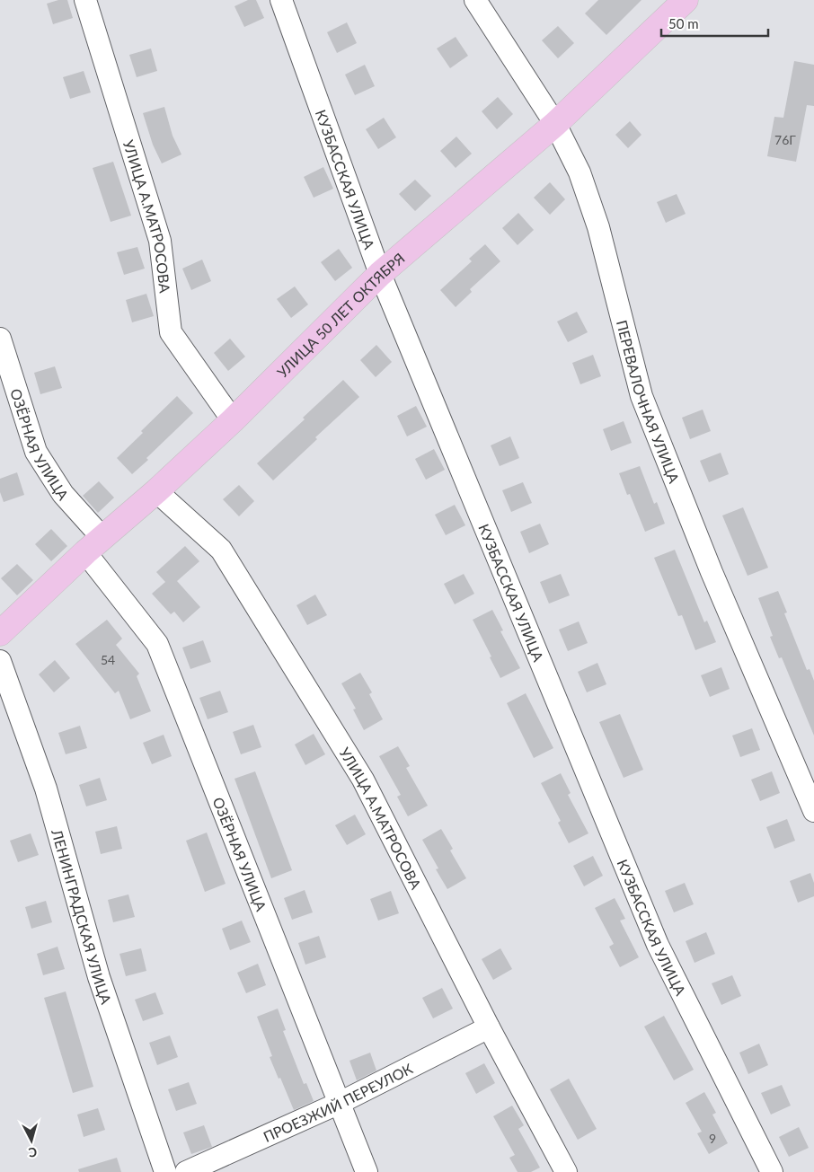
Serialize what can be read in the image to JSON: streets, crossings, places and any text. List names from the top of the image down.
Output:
{
  "streets": {
    "main road": ["УЛИЦА 50 ЛЕТ ОКТЯБРЯ"],
    "street": [
      "КУЗБАССКАЯ УЛИЦА",
      "УЛИЦА А.МАТРОСОВА",
      "ПЕРЕВАЛОЧНАЯ УЛИЦА",
      "ОЗЁРНАЯ УЛИЦА",
      "ЛЕНИНГРАДСКАЯ УЛИЦА",
      "ПРОЕЗЖИЙ ПЕРЕУЛОК"
    ]
  },
  "crossings": [
    ["КУЗБАССКАЯ УЛИЦА", "УЛИЦА 50 ЛЕТ ОКТЯБРЯ"],
    ["УЛИЦА А.МАТРОСОВА", "УЛИЦА 50 ЛЕТ ОКТЯБРЯ"],
    ["УЛИЦА А.МАТРОСОВА", "ПРОЕЗЖИЙ ПЕРЕУЛОК"],
    ["УЛИЦА 50 ЛЕТ ОКТЯБРЯ", "ПЕРЕВАЛОЧНАЯ УЛИЦА"],
    ["УЛИЦА 50 ЛЕТ ОКТЯБРЯ", "ОЗЁРНАЯ УЛИЦА"],
    ["ОЗЁРНАЯ УЛИЦА", "ПРОЕЗЖИЙ ПЕРЕУЛОК"]
  ],
  "house_numbers": ["76Г", "54", "9"],
  "scale_bar": "50 m",
  "north": "bottom"
}
